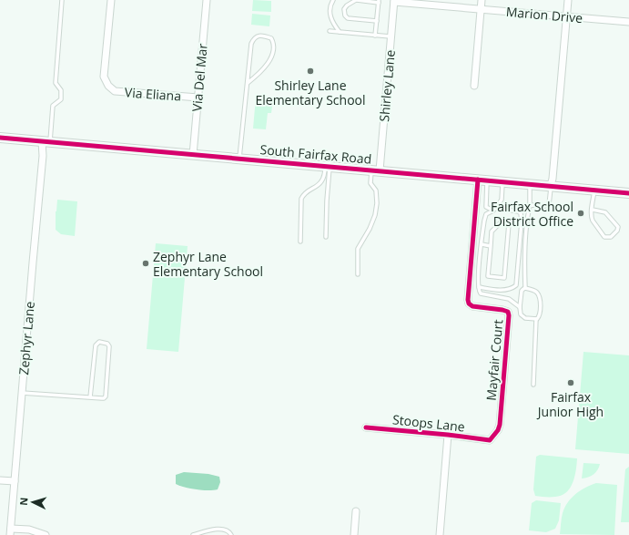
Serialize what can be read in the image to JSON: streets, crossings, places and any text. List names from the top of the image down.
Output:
{
  "streets": {
    "street": [
      "Marion Drive",
      "Via Del Mar",
      "Shirley Lane",
      "Via Eliana",
      "South Fairfax Road",
      "Zephyr Lane",
      "Mayfair Court",
      "Stoops Lane"
    ]
  },
  "crossings": [
    ["Marion Drive", "Shirley Lane"],
    ["Via Del Mar", "Via Eliana"],
    ["Via Del Mar", "South Fairfax Road"],
    ["Shirley Lane", "South Fairfax Road"],
    ["South Fairfax Road", "Zephyr Lane"],
    ["South Fairfax Road", "Mayfair Court"],
    ["Mayfair Court", "Stoops Lane"]
  ],
  "places": [
    "Shirley Lane Elementary School",
    "Fairfax School District Office",
    "Zephyr Lane Elementary School",
    "Fairfax Junior High"
  ],
  "north": "left"
}
